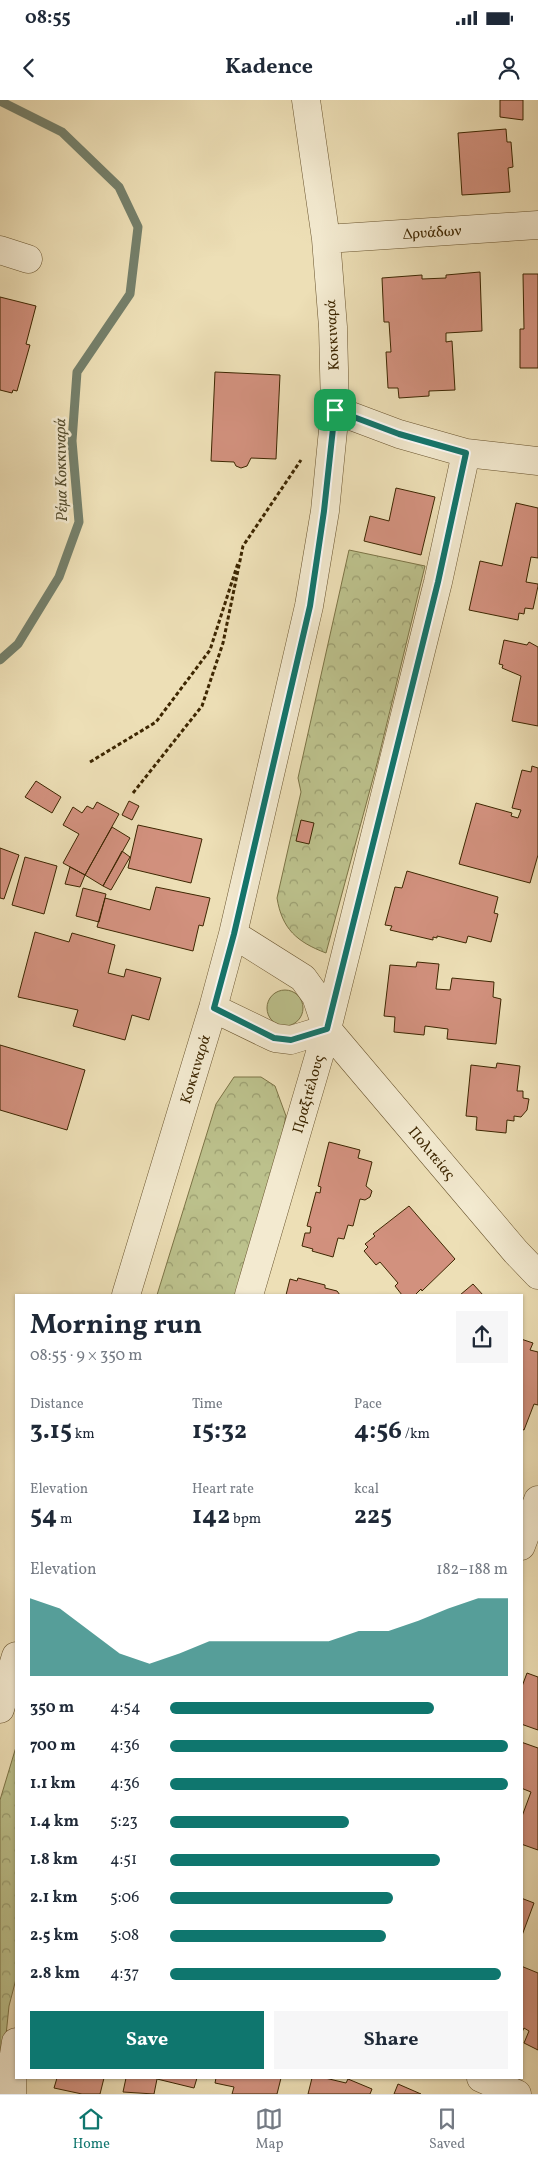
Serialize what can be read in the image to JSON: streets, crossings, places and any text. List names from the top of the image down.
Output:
{
  "streets": {
    "street": [
      "Δρυάδων",
      "Κοκκιναρά",
      "Πραξιτέλους",
      "Πολιτείας"
    ]
  },
  "crossings": [
    ["Δρυάδων", "Κοκκιναρά"],
    ["Κοκκιναρά", "Πολιτείας"],
    ["Πραξιτέλους", "Πολιτείας"]
  ],
  "water": ["Ρέμα Κοκκιναρά"],
  "page": {
    "status": "08:55",
    "header": "Kadence",
    "heading": ["Morning run", "08:55 · 9 × 350 m"],
    "stats": [
      ["Distance", "3.15 km"],
      ["Time", "15:32"],
      ["Pace", "4:56 /km"],
      ["Elevation", "54 m"],
      ["Heart rate", "142 bpm"],
      ["kcal", "225"]
    ],
    "chart": ["Elevation", "182–188 m"],
    "list": [
      {
        "name": "350 m",
        "note": "4:54"
      },
      {
        "name": "700 m",
        "note": "4:36"
      },
      {
        "name": "1.1 km",
        "note": "4:36"
      },
      {
        "name": "1.4 km",
        "note": "5:23"
      },
      {
        "name": "1.8 km",
        "note": "4:51"
      },
      {
        "name": "2.1 km",
        "note": "5:06"
      },
      {
        "name": "2.5 km",
        "note": "5:08"
      },
      {
        "name": "2.8 km",
        "note": "4:37"
      }
    ],
    "buttons": ["Save", "Share"],
    "tabs": ["Home", "Map", "Saved"]
  }
}
